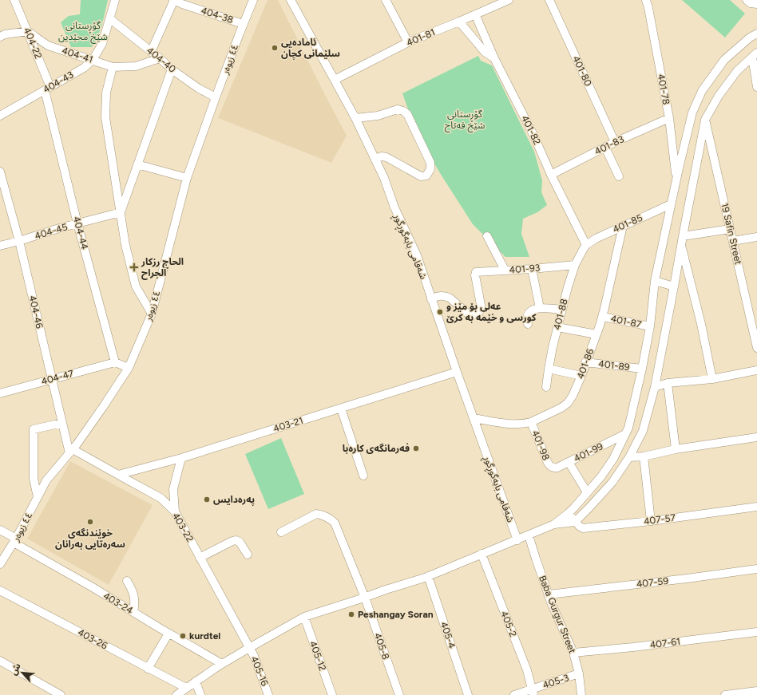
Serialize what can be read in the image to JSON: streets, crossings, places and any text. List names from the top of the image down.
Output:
{
  "streets": {
    "street": [
      "404-38",
      "401-81",
      "404-22",
      "404-41",
      "٤٤ زیوەر",
      "404-40",
      "401-80",
      "404-43",
      "401-78",
      "401-82",
      "401-83",
      "401-85",
      "404-45",
      "404-44",
      "19 Safin Street",
      "شەقامی بابەگوڕگوڕ",
      "401-93",
      "404-46",
      "401-88",
      "401-87",
      "401-86",
      "401-89",
      "404-47",
      "403-21",
      "401-98",
      "401-99",
      "407-57",
      "403-22",
      "407-59",
      "403-24",
      "Baba Gurgur Street",
      "405-2",
      "405-4",
      "403-26",
      "407-61",
      "405-8",
      "405-12",
      "405-16",
      "405-3"
    ]
  },
  "crossings": [
    ["404-38", "٤٤ زیوەر"],
    ["401-81", "401-82"],
    ["401-81", "شەقامی بابەگوڕگوڕ"],
    ["404-22", "404-41"],
    ["404-22", "404-43"],
    ["404-22", "404-44"],
    ["404-41", "404-40"],
    ["404-41", "404-43"],
    ["٤٤ زیوەر", "404-40"],
    ["٤٤ زیوەر", "404-46"],
    ["٤٤ زیوەر", "403-22"],
    ["٤٤ زیوەر", "403-24"],
    ["404-40", "404-43"],
    ["401-80", "401-83"],
    ["404-43", "404-44"],
    ["401-78", "401-83"],
    ["401-82", "401-83"],
    ["401-82", "401-85"],
    ["401-82", "401-88"],
    ["401-85", "401-88"],
    ["401-85", "401-86"],
    ["404-45", "404-44"],
    ["404-45", "404-46"],
    ["404-44", "404-47"],
    ["شەقامی بابەگوڕگوڕ", "401-93"],
    ["شەقامی بابەگوڕگوڕ", "401-86"],
    ["شەقامی بابەگوڕگوڕ", "403-21"],
    ["401-93", "401-88"],
    ["404-46", "404-47"],
    ["404-46", "403-22"],
    ["401-87", "401-86"],
    ["401-86", "401-89"],
    ["401-86", "401-98"],
    ["403-21", "403-22"],
    ["401-98", "401-99"],
    ["403-22", "405-16"],
    ["407-59", "Baba Gurgur Street"],
    ["Baba Gurgur Street", "407-61"],
    ["Baba Gurgur Street", "405-3"],
    ["405-2", "405-3"]
  ],
  "parks": ["گۆڕستانی شێخ محێدین", "گۆڕستانی شێخ فەتاح"],
  "places": {
    "other": [
      "ئامادەیی سلێمانی کچان",
      "عەلی بۆ مێز و کورسی و خێمە بە کرێ",
      "فەرمانگەی کارەبا",
      "پەرەدایس",
      "خوێندنگەی سەرەتایی بەرانان",
      "Peshangay Soran",
      "kurdtel"
    ],
    "health": ["الحاج رزكار الجراح"]
  },
  "north": "top left"
}
